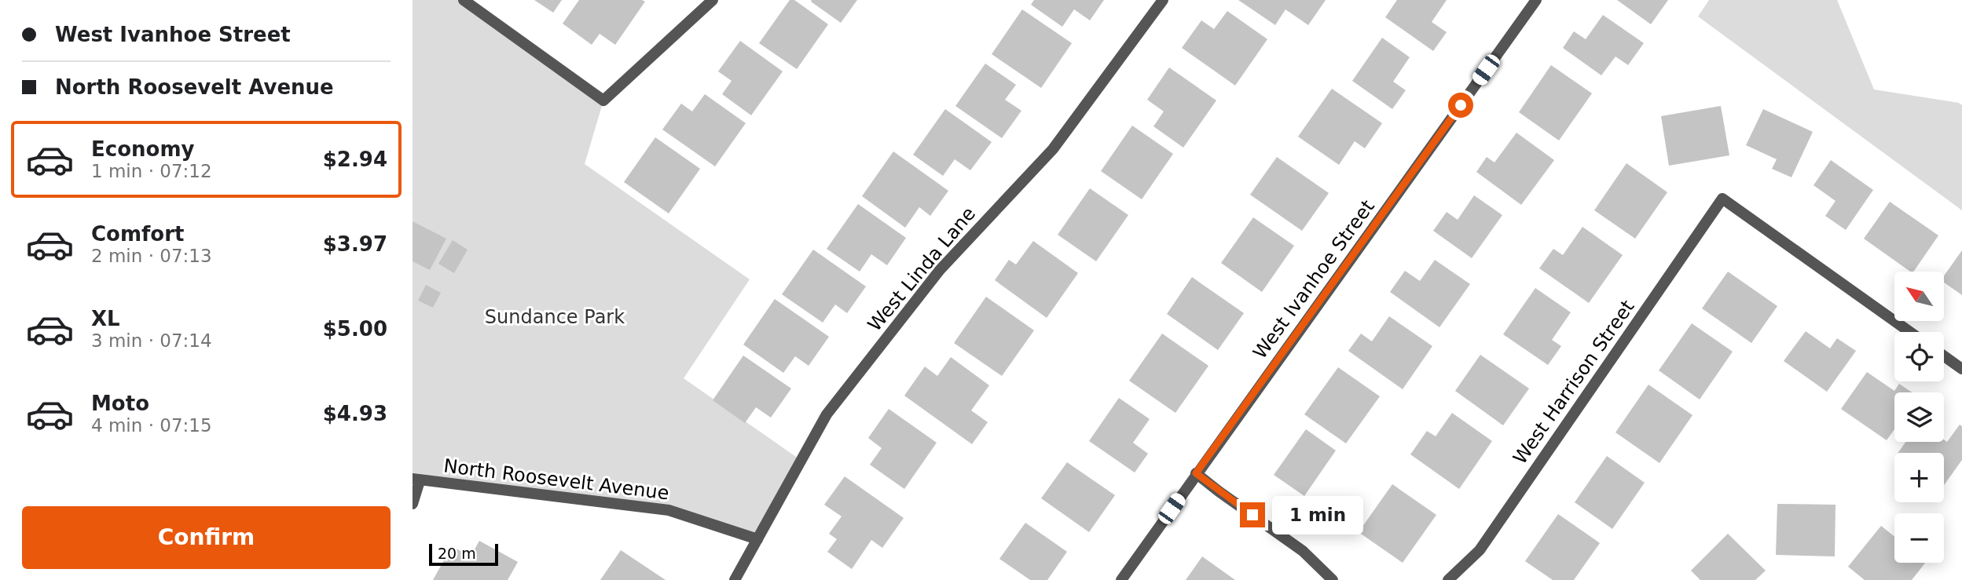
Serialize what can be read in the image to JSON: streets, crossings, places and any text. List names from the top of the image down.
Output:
{
  "streets": {
    "street": [
      "West Linda Lane",
      "West Ivanhoe Street",
      "West Harrison Street",
      "North Roosevelt Avenue"
    ]
  },
  "crossings": [
    ["West Linda Lane", "North Roosevelt Avenue"]
  ],
  "parks": ["Sundance Park"],
  "scale_bar": "20 m",
  "north": "top left",
  "page": {
    "banner": ["West Ivanhoe Street", "North Roosevelt Avenue"],
    "list": [
      {
        "name": "Economy",
        "note": "1 min · 07:12",
        "value": "$2.94"
      },
      {
        "name": "Comfort",
        "note": "2 min · 07:13",
        "value": "$3.97"
      },
      {
        "name": "XL",
        "note": "3 min · 07:14",
        "value": "$5.00"
      },
      {
        "name": "Moto",
        "note": "4 min · 07:15",
        "value": "$4.93"
      }
    ],
    "map_buttons": ["+", "−"],
    "buttons": "Confirm",
    "bubble": "1 min",
    "scale": "20 m"
  }
}
